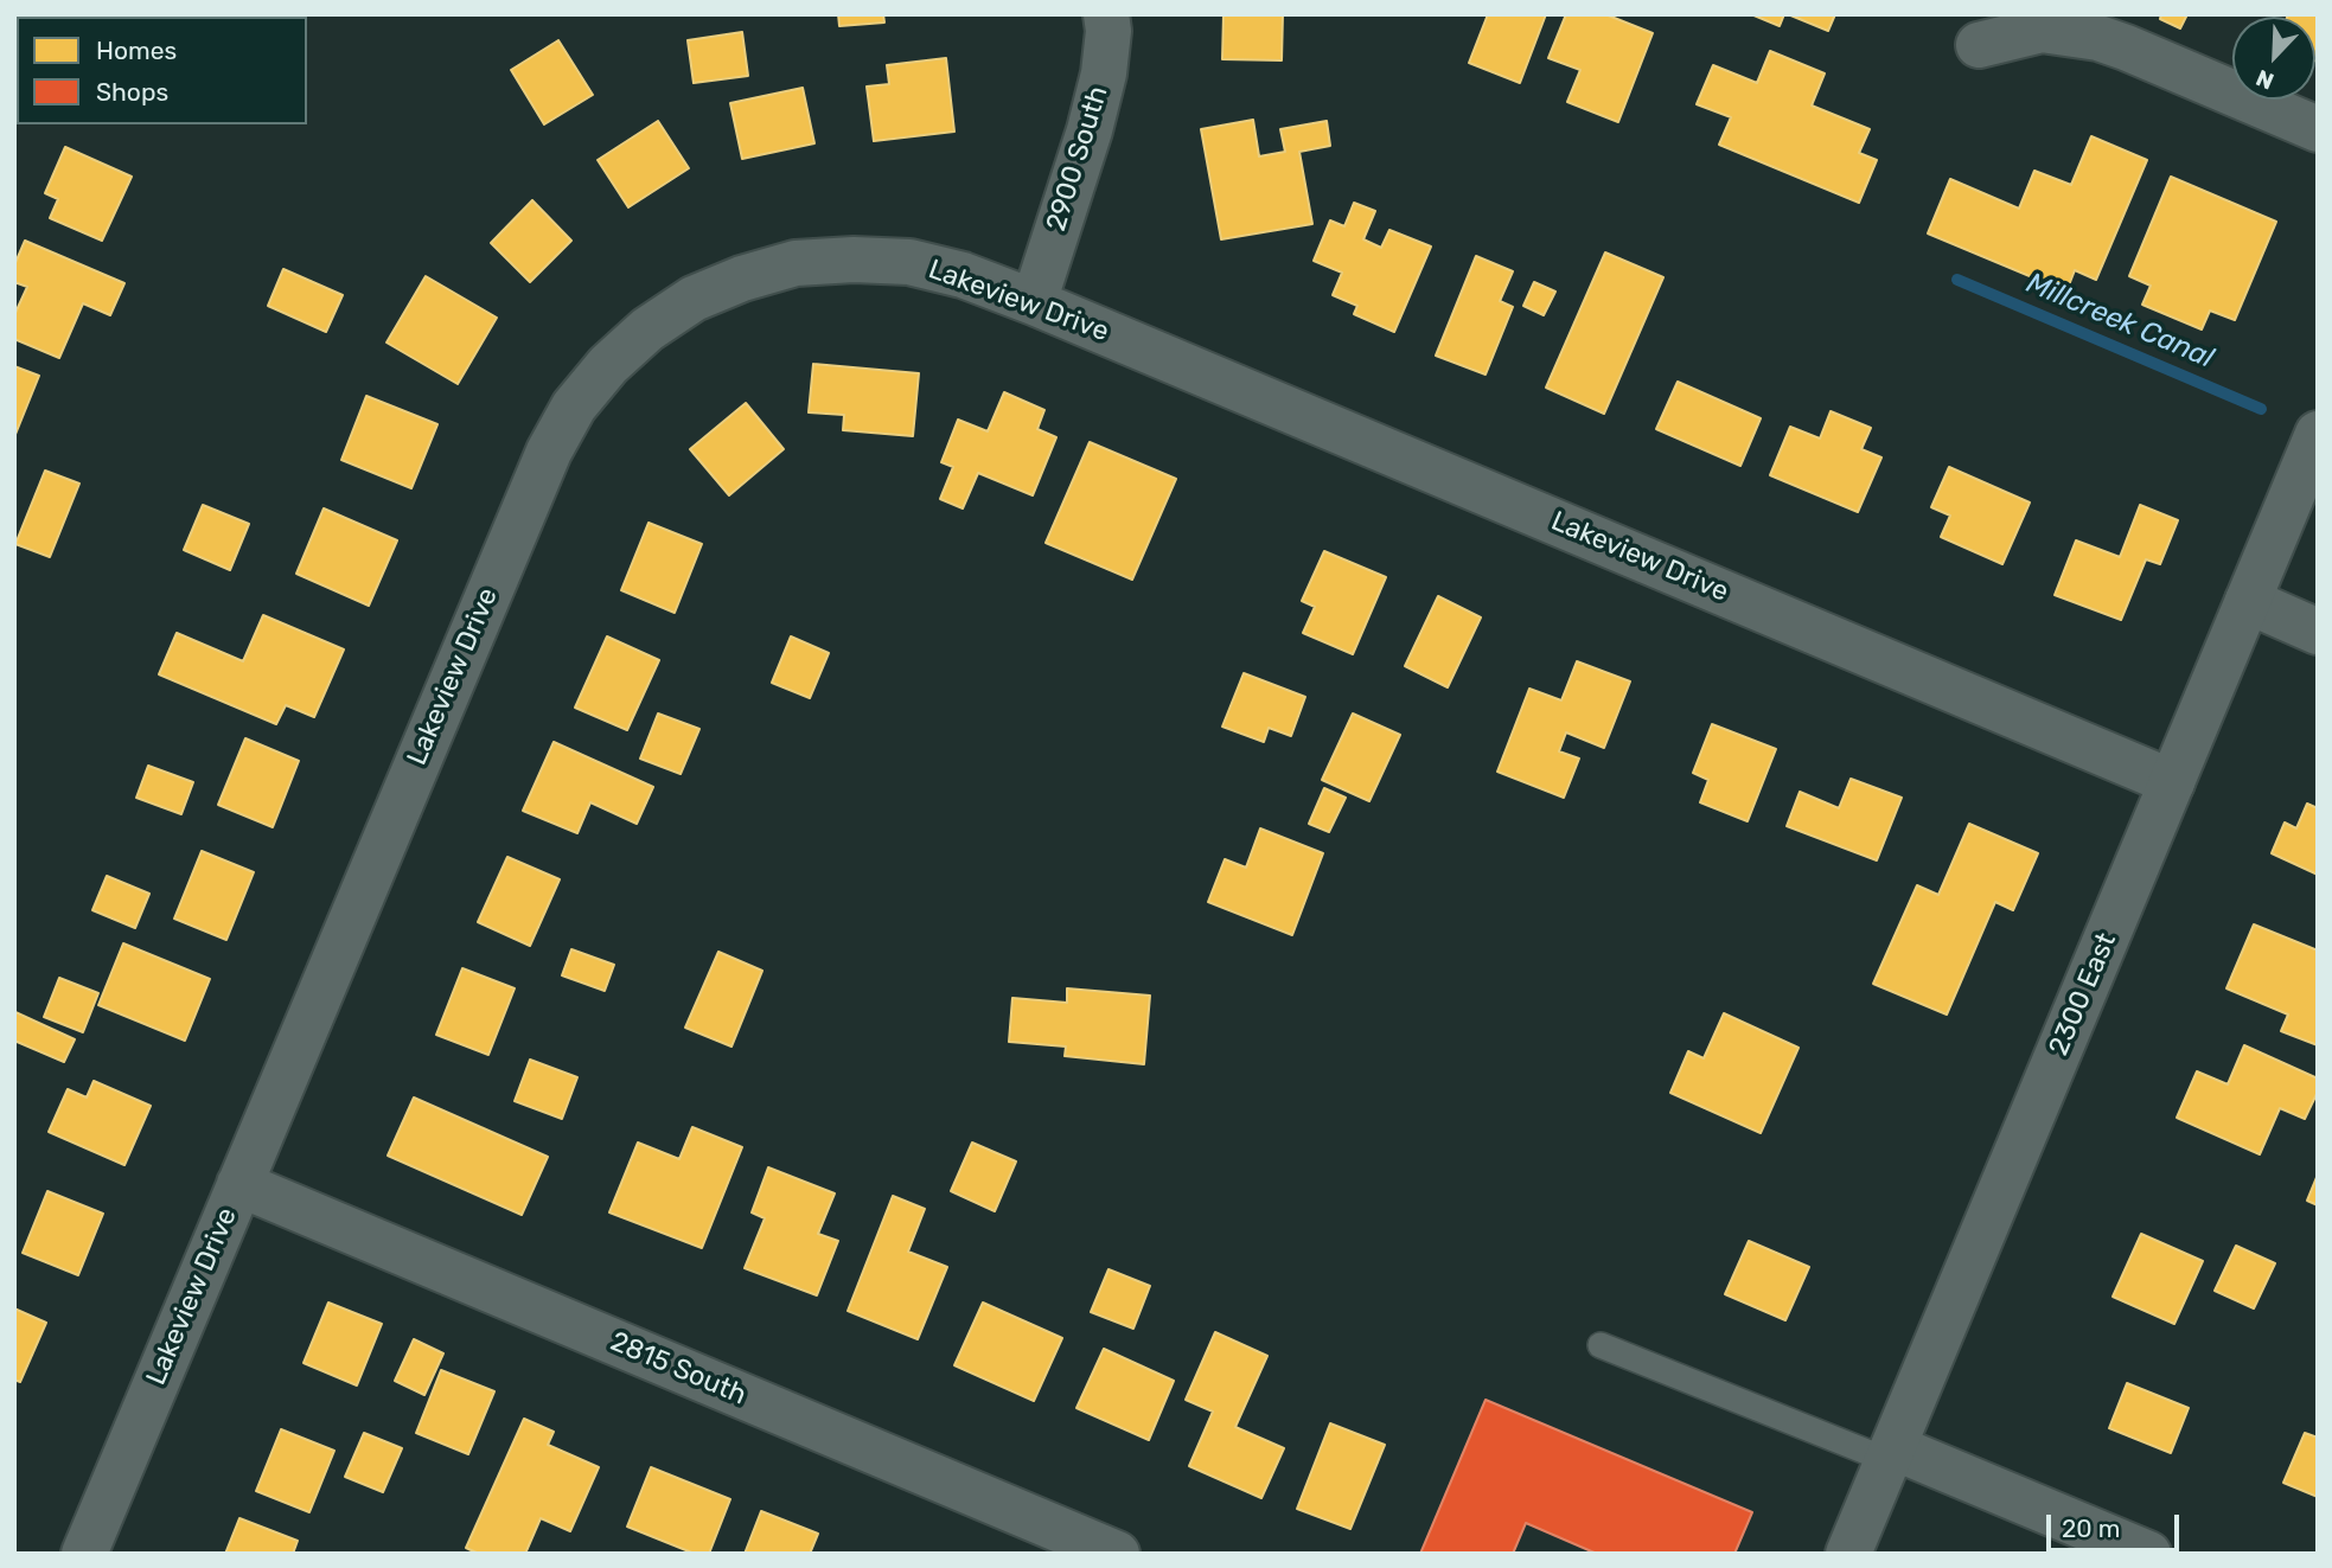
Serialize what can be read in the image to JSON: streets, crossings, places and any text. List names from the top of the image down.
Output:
{
  "streets": {
    "street": [
      "2900 South",
      "Lakeview Drive",
      "2300 East",
      "2815 South"
    ]
  },
  "crossings": [
    ["2900 South", "Lakeview Drive"],
    ["Lakeview Drive", "2300 East"],
    ["Lakeview Drive", "2815 South"]
  ],
  "water": ["Millcreek Canal"],
  "legend": ["Homes", "Shops"],
  "scale_bar": "20 m",
  "north": "bottom left"
}
